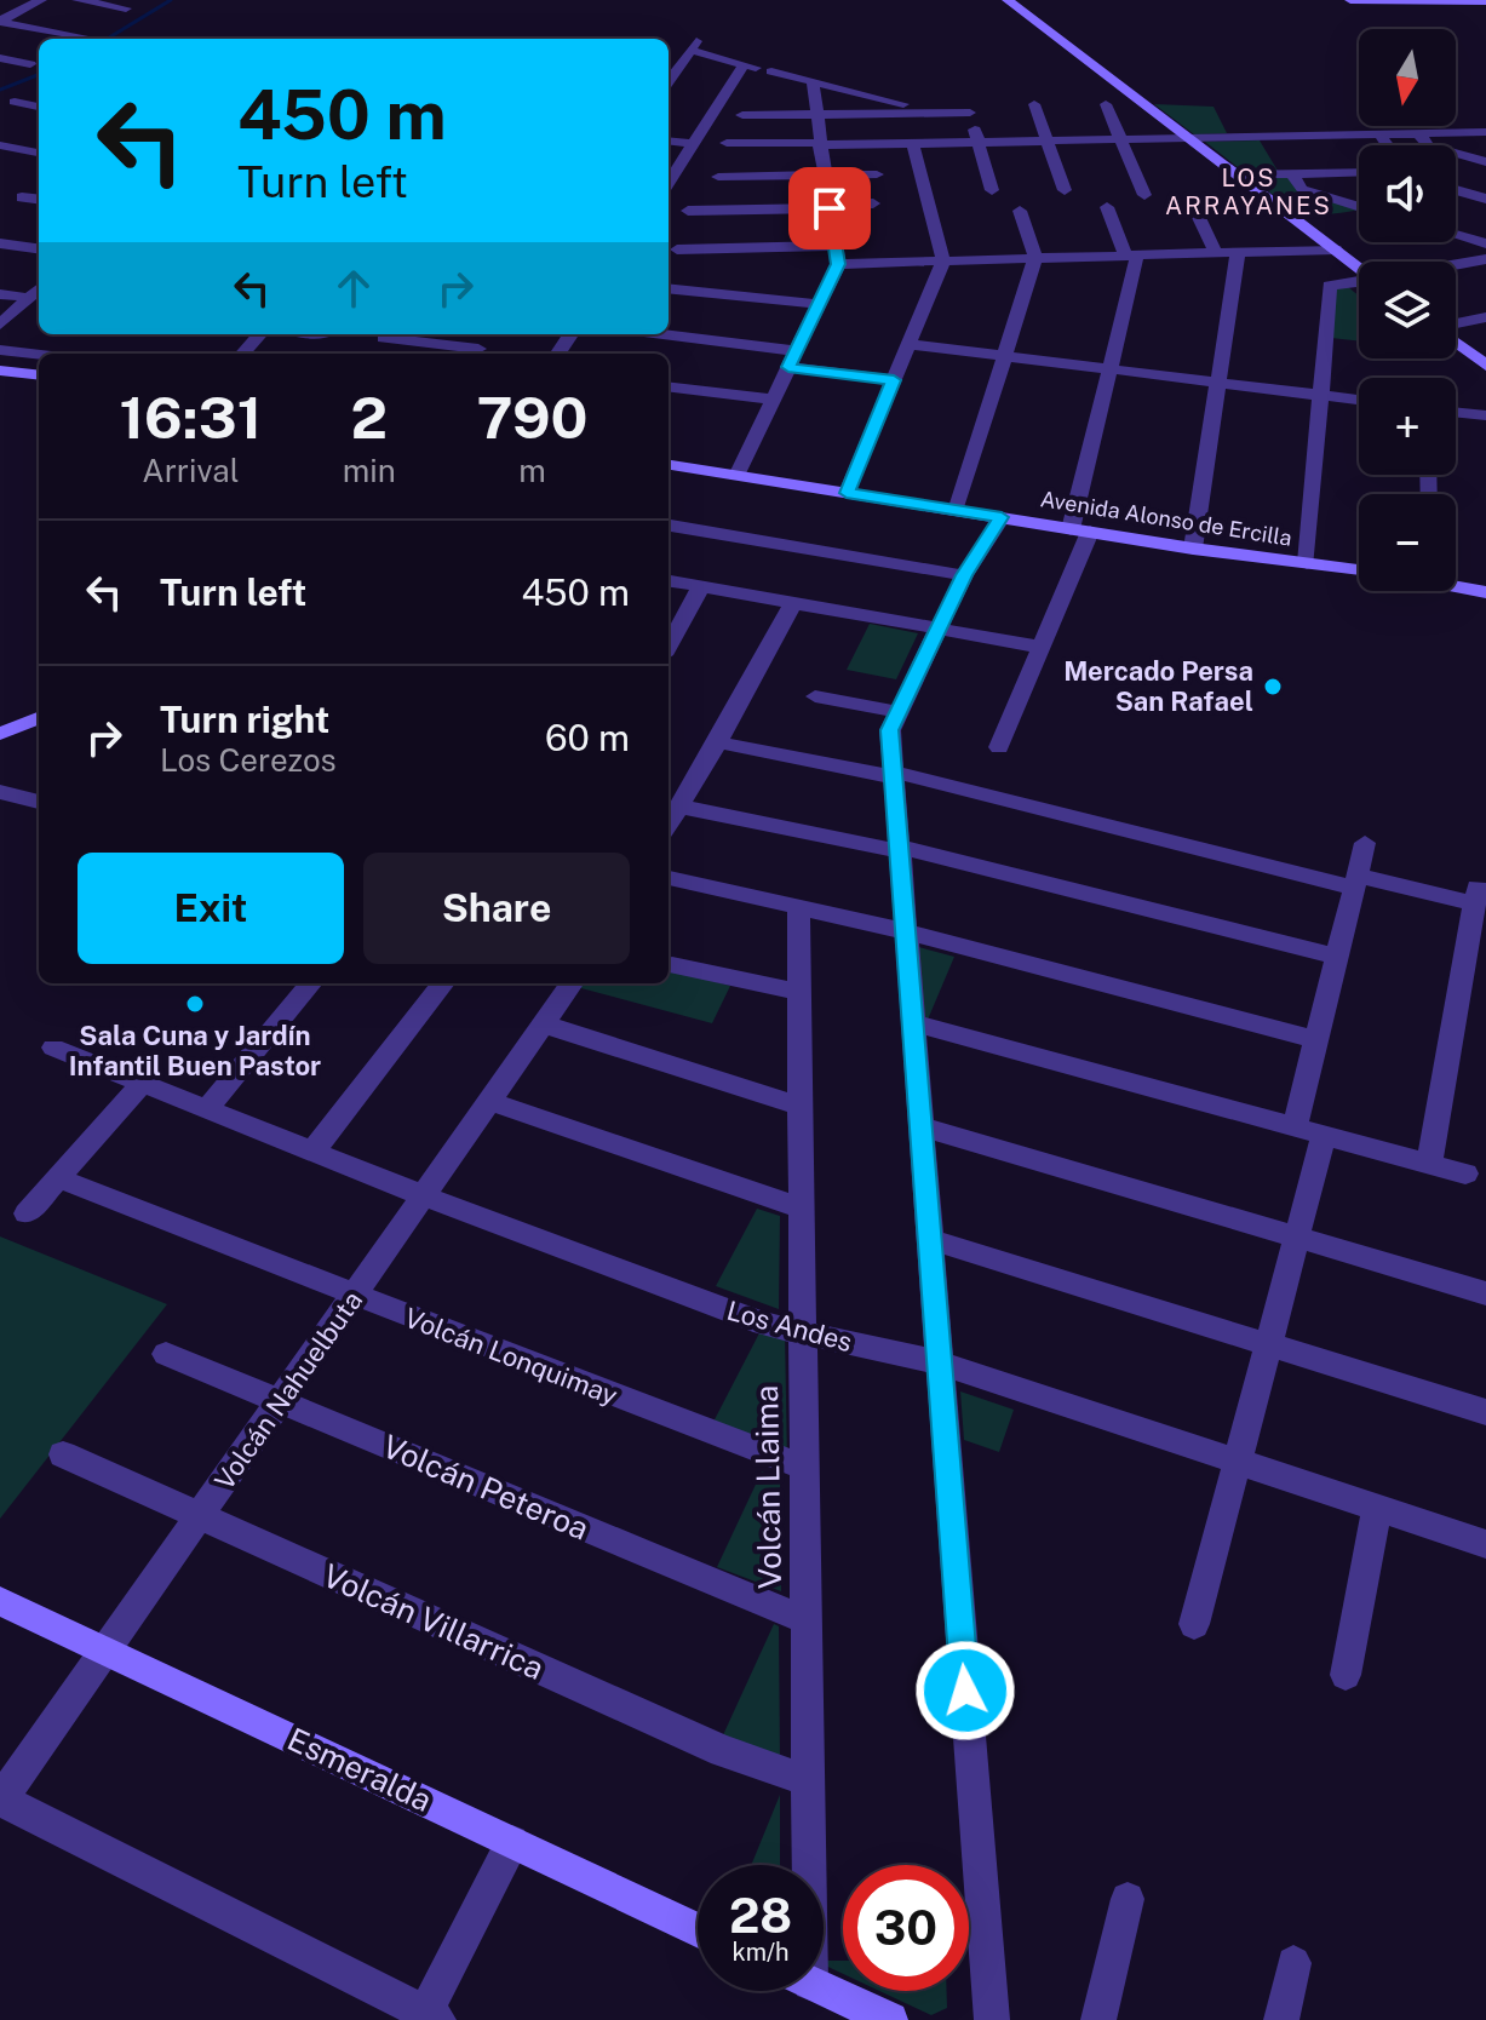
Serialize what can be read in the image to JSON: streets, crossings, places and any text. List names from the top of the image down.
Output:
{
  "streets": {
    "main road": ["Avenida Alonso de Ercilla", "Esmeralda"],
    "street": [
      "Los Andes",
      "Volcán Lonquimay",
      "Volcán Nahuelbuta",
      "Volcán Peteroa",
      "Volcán Llaima",
      "Volcán Villarrica"
    ]
  },
  "crossings": [
    ["Los Andes", "Volcán Nahuelbuta"],
    ["Los Andes", "Volcán Llaima"],
    ["Volcán Lonquimay", "Volcán Nahuelbuta"],
    ["Volcán Lonquimay", "Volcán Llaima"],
    ["Volcán Nahuelbuta", "Volcán Peteroa"],
    ["Volcán Nahuelbuta", "Volcán Villarrica"],
    ["Volcán Nahuelbuta", "Esmeralda"],
    ["Volcán Peteroa", "Volcán Llaima"],
    ["Volcán Llaima", "Volcán Villarrica"]
  ],
  "districts": ["LOS ARRAYANES"],
  "places": ["Mercado Persa San Rafael", "Sala Cuna y Jardín Infantil Buen Pastor"],
  "north": "bottom",
  "page": {
    "map_buttons": ["+", "−"],
    "turn": ["450 m", "Turn left"],
    "eta": [
      "16:31",
      "Arrival",
      "2",
      "min",
      "790",
      "m"
    ],
    "list": [
      {
        "name": "Turn left",
        "value": "450 m"
      },
      {
        "name": "Turn right",
        "note": "Los Cerezos",
        "value": "60 m"
      }
    ],
    "buttons": ["Exit", "Share"],
    "speed": "28 km/h",
    "limit": "30"
  }
}
